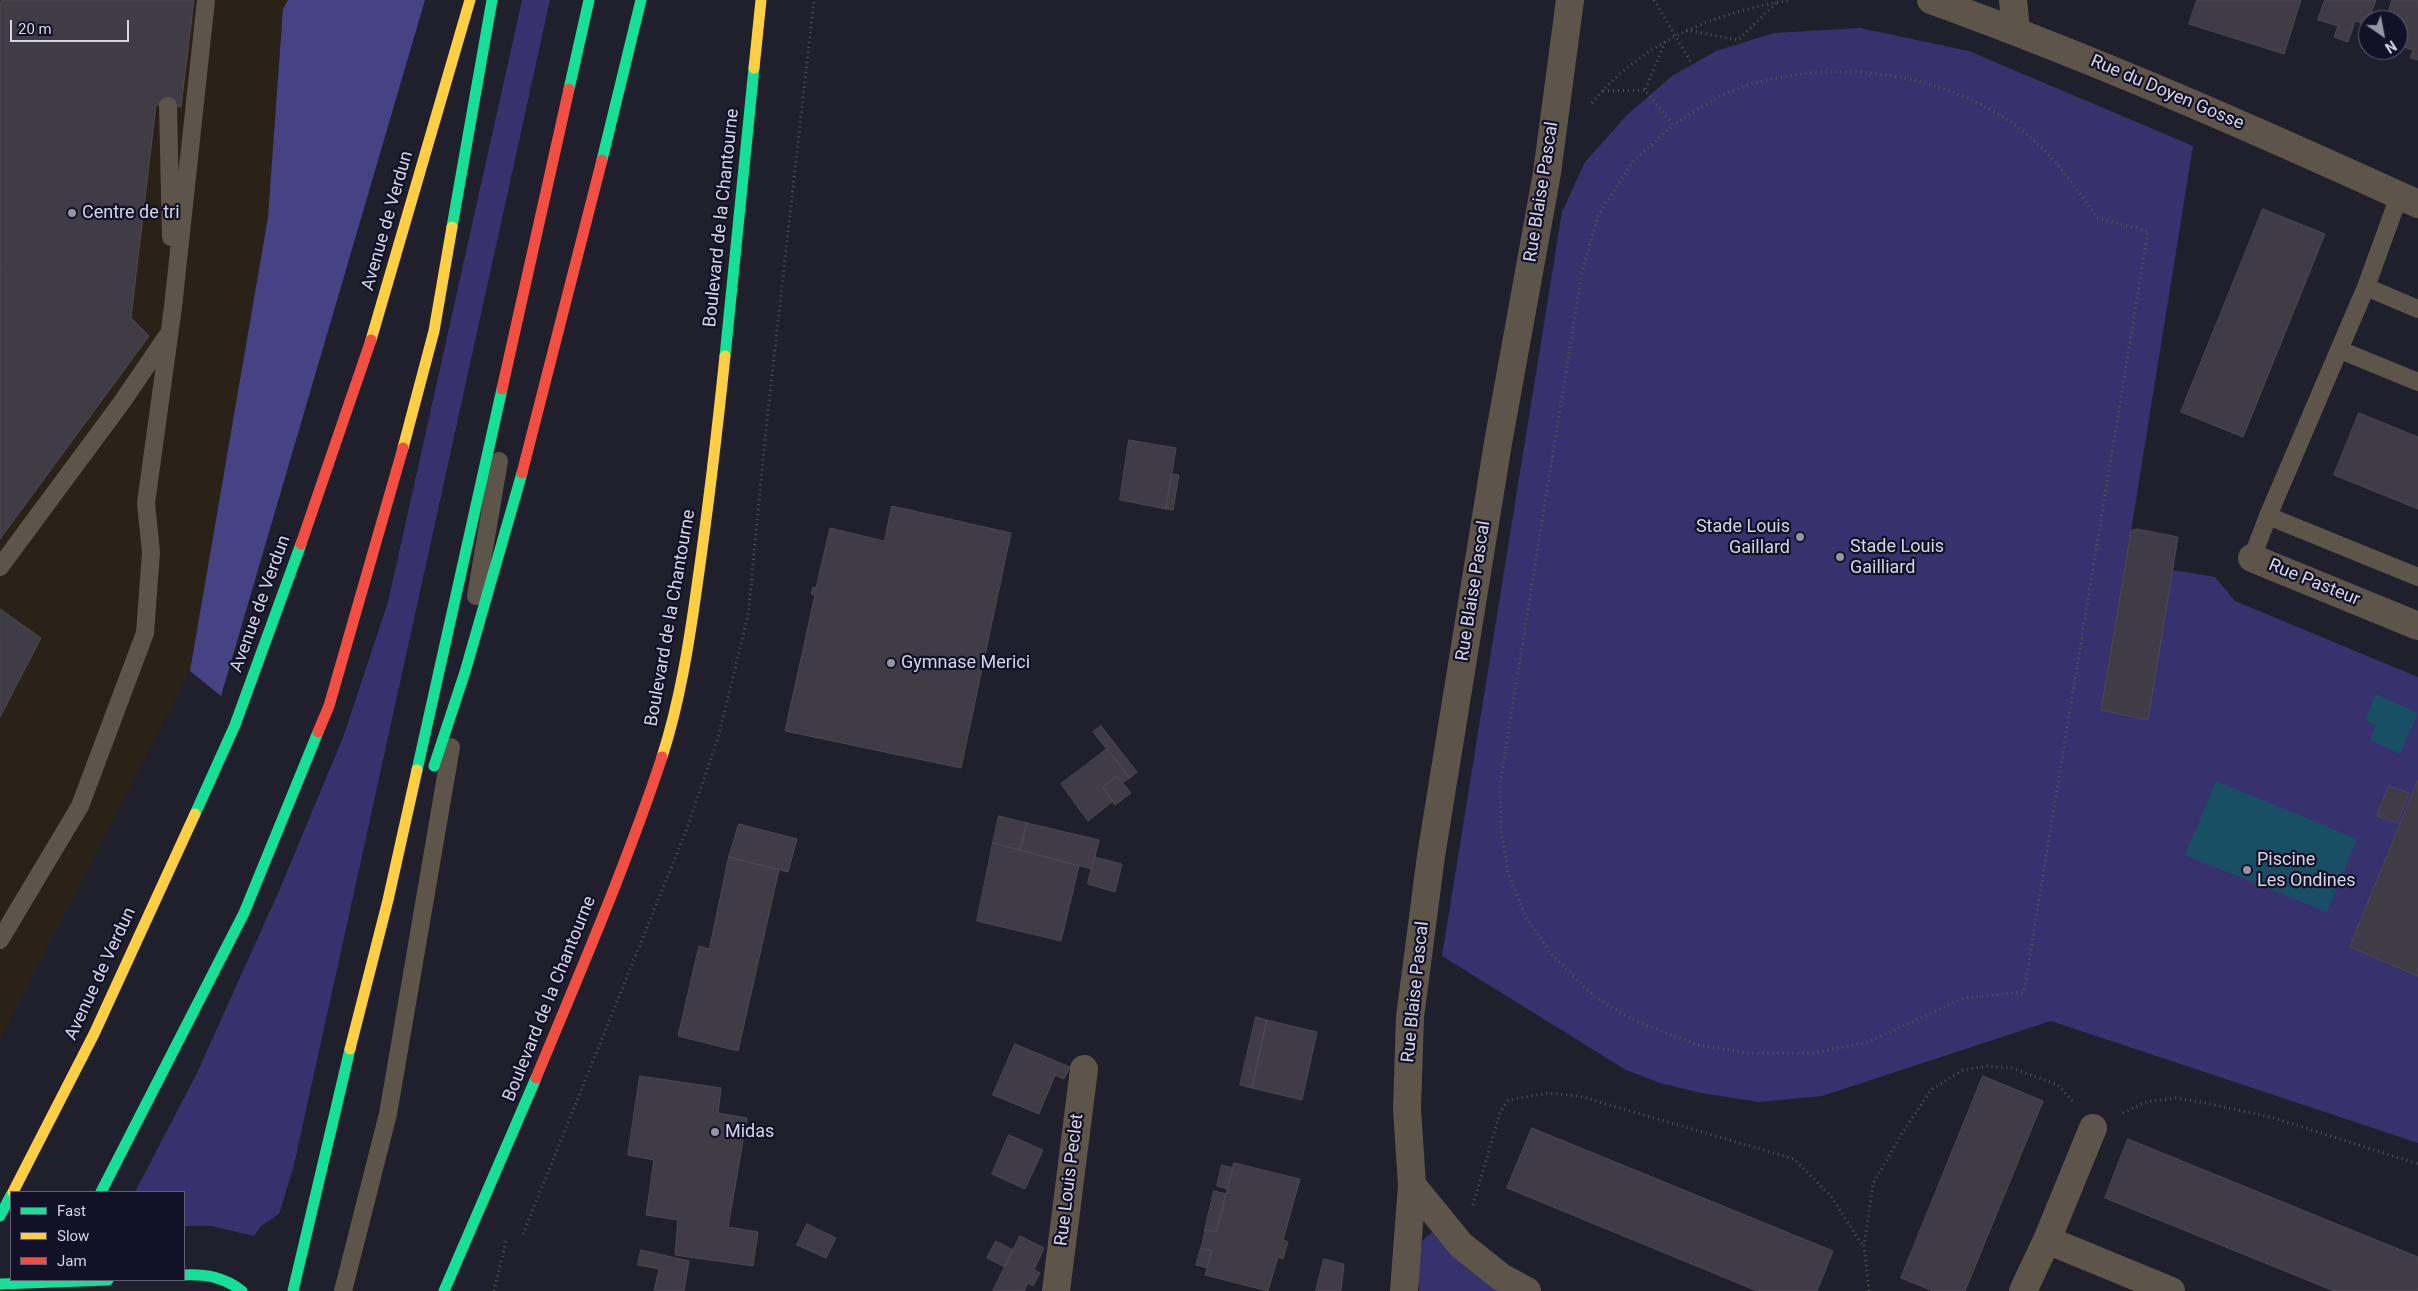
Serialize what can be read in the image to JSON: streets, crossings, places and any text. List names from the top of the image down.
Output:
{
  "streets": {
    "main road": ["Boulevard de la Chantourne", "Avenue de Verdun"],
    "street": [
      "Rue du Doyen Gosse",
      "Rue Blaise Pascal",
      "Rue Pasteur",
      "Rue Louis Peclet"
    ]
  },
  "crossings": [
    ["Rue du Doyen Gosse", "Rue Pasteur"]
  ],
  "places": [
    "Centre de tri",
    "Stade Louis Gaillard",
    "Stade Louis Gailliard",
    "Gymnase Merici",
    "Piscine Les Ondines",
    "Midas"
  ],
  "legend": ["Fast", "Slow", "Jam"],
  "scale_bar": "20 m",
  "north": "bottom right"
}
